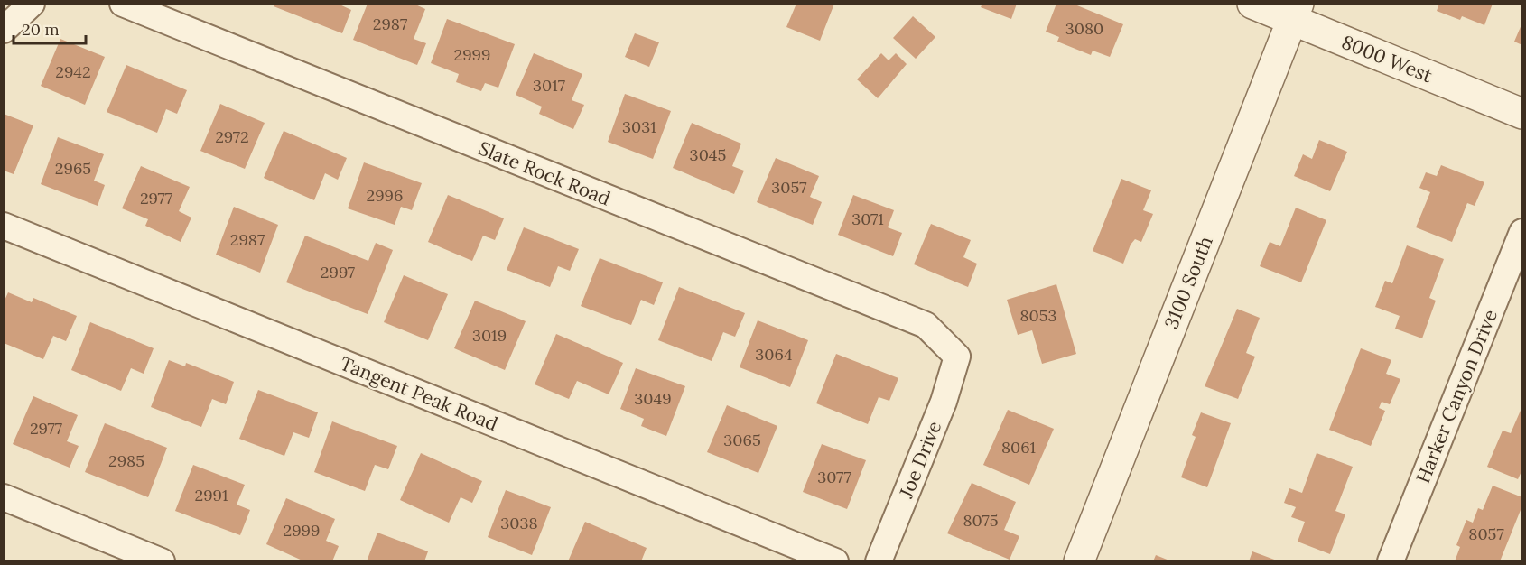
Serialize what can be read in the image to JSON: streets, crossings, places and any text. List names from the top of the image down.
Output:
{
  "streets": {
    "street": [
      "8000 West",
      "Slate Rock Road",
      "3100 South",
      "Tangent Peak Road",
      "Harker Canyon Drive",
      "Joe Drive"
    ]
  },
  "crossings": [
    ["8000 West", "3100 South"],
    ["Slate Rock Road", "Joe Drive"]
  ],
  "house_numbers": [
    "2987",
    "3080",
    "2999",
    "2942",
    "3017",
    "3031",
    "2972",
    "3045",
    "2965",
    "3057",
    "2996",
    "2977",
    "3071",
    "2987",
    "2997",
    "8053",
    "3019",
    "3064",
    "3049",
    "2977",
    "3065",
    "8061",
    "2985",
    "3077",
    "2991",
    "8075",
    "3038",
    "2999",
    "8057"
  ],
  "scale_bar": "20 m"
}
